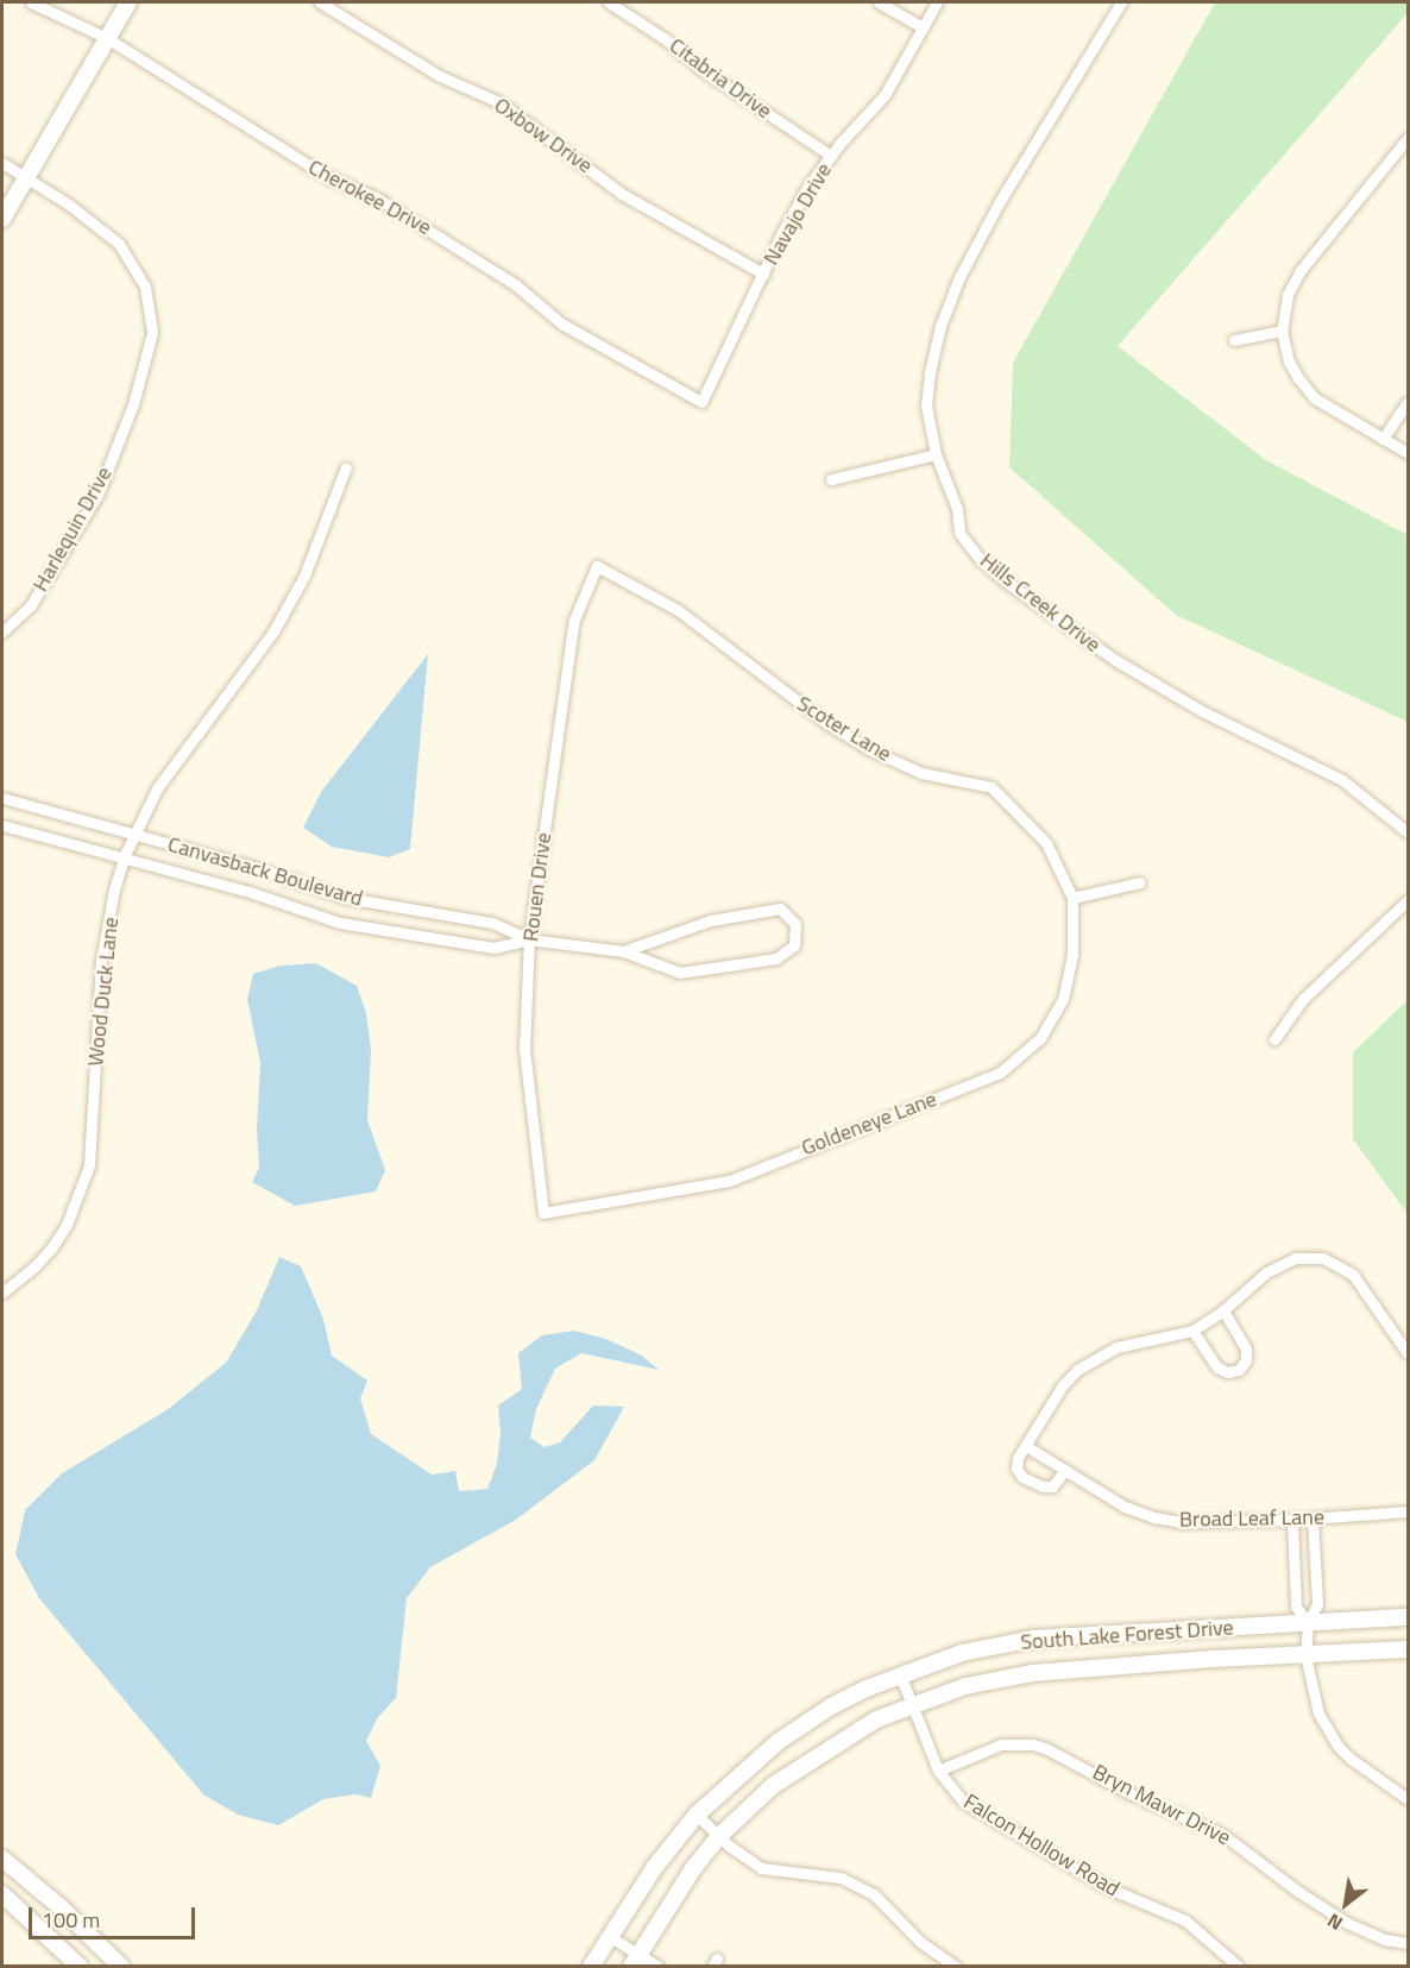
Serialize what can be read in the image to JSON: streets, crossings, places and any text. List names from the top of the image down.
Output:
{
  "streets": {
    "main road": ["South Lake Forest Drive"],
    "street": [
      "Citabria Drive",
      "Oxbow Drive",
      "Cherokee Drive",
      "Navajo Drive",
      "Harlequin Drive",
      "Hills Creek Drive",
      "Scoter Lane",
      "Canvasback Boulevard",
      "Rouen Drive",
      "Wood Duck Lane",
      "Goldeneye Lane",
      "Broad Leaf Lane",
      "Bryn Mawr Drive",
      "Falcon Hollow Road"
    ]
  },
  "crossings": [
    ["Citabria Drive", "Navajo Drive"],
    ["Oxbow Drive", "Navajo Drive"],
    ["Cherokee Drive", "Navajo Drive"],
    ["Scoter Lane", "Rouen Drive"],
    ["Scoter Lane", "Goldeneye Lane"],
    ["Canvasback Boulevard", "Rouen Drive"],
    ["Canvasback Boulevard", "Wood Duck Lane"],
    ["Rouen Drive", "Goldeneye Lane"],
    ["South Lake Forest Drive", "Falcon Hollow Road"],
    ["Bryn Mawr Drive", "Falcon Hollow Road"]
  ],
  "scale_bar": "100 m",
  "north": "bottom left"
}
